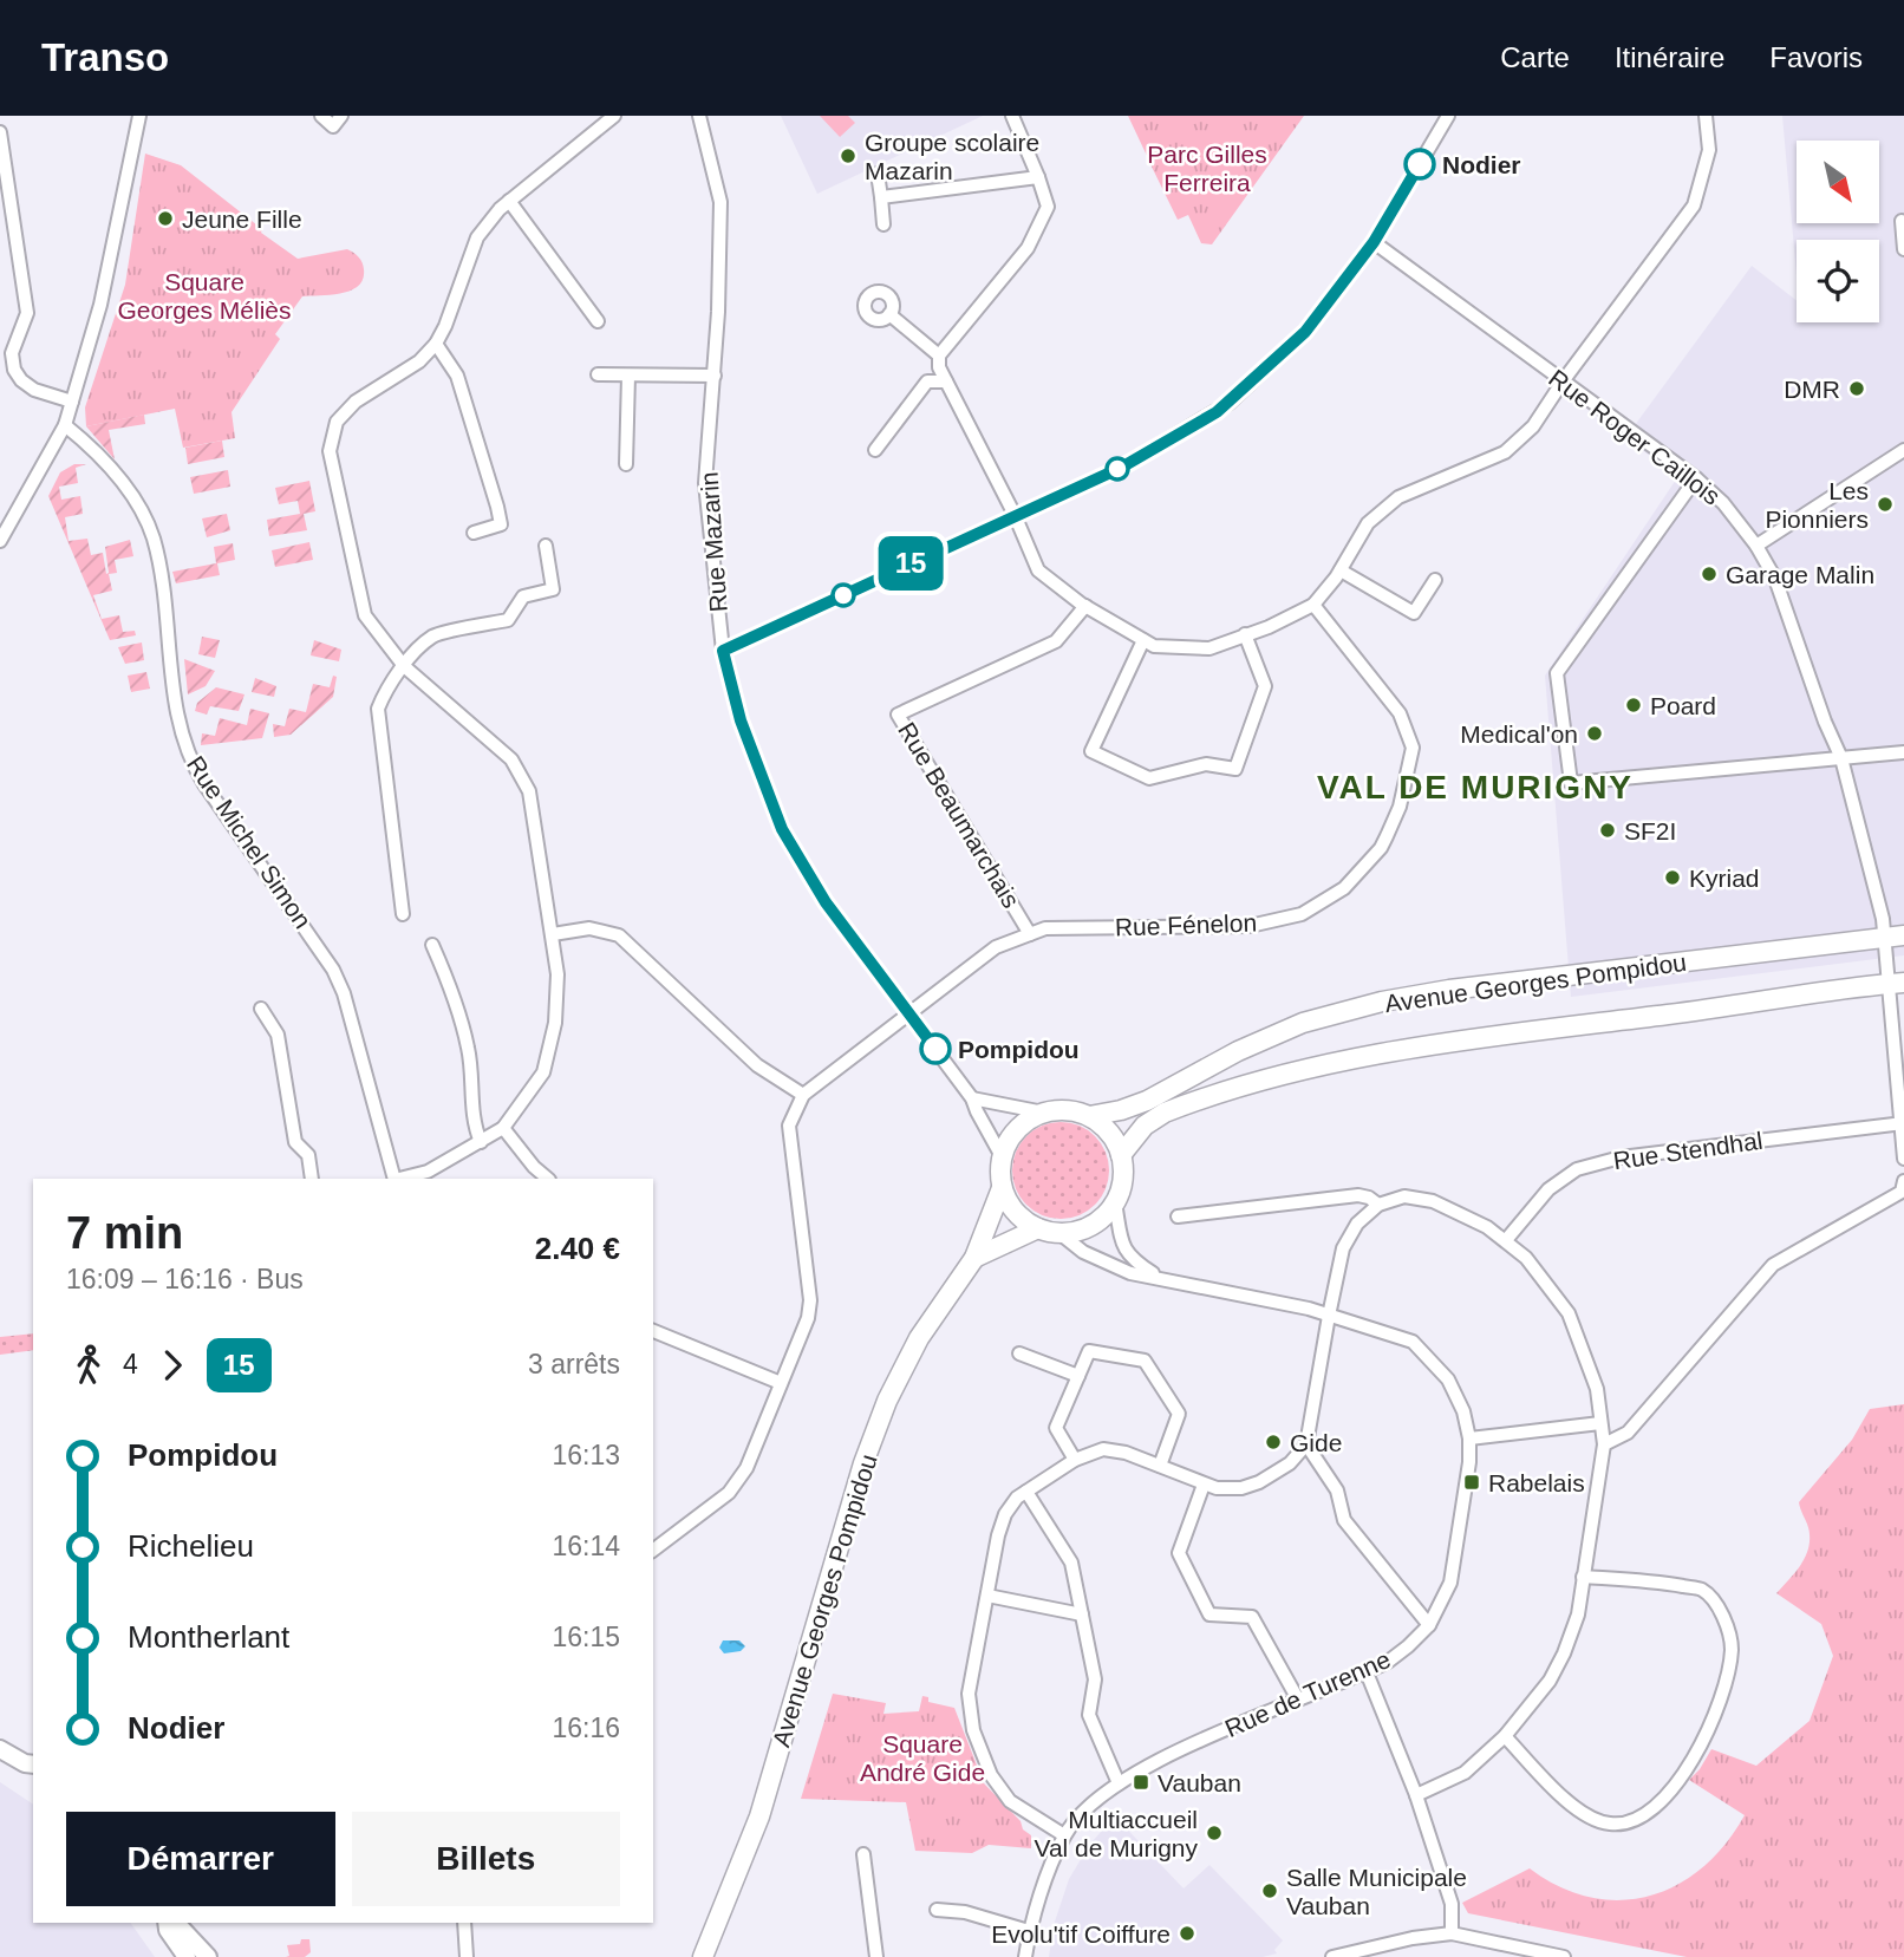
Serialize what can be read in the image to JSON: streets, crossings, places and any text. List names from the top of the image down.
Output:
{
  "streets": {
    "main road": ["Avenue Georges Pompidou"],
    "street": [
      "Rue Roger Caillois",
      "Rue Mazarin",
      "Rue Beaumarchais",
      "Rue Michel Simon",
      "Rue Fénelon",
      "Rue Stendhal",
      "Rue de Turenne"
    ]
  },
  "crossings": [
    ["Rue Roger Caillois", "Avenue Georges Pompidou"],
    ["Rue Roger Caillois", "Rue Stendhal"],
    ["Rue Mazarin", "Rue Fénelon"],
    ["Rue Mazarin", "Avenue Georges Pompidou"],
    ["Rue Mazarin", "Rue de Turenne"],
    ["Rue Beaumarchais", "Rue Fénelon"],
    ["Avenue Georges Pompidou", "Rue de Turenne"]
  ],
  "districts": ["VAL DE MURIGNY"],
  "parks": ["Parc Gilles Ferreira", "Square Georges Méliès", "Square André Gide"],
  "places": {
    "other": [
      "Groupe scolaire Mazarin",
      "Nodier",
      "Jeune Fille",
      "DMR",
      "Les Pionniers",
      "Garage Malin",
      "Poard",
      "Medical'on",
      "SF2I",
      "Kyriad",
      "Pompidou",
      "Gide",
      "Multiaccueil Val de Murigny",
      "Salle Municipale Vauban",
      "Evolu'tif Coiffure"
    ],
    "transit": ["Rabelais", "Vauban"]
  },
  "lines": ["bus line 15"],
  "north": "bottom right",
  "page": {
    "header": "Transo",
    "nav": ["Carte", "Itinéraire", "Favoris"],
    "on_map": "15",
    "heading": ["7 min", "16:09 – 16:16 · Bus", "2.40 €"],
    "legs": ["4", "15", "3 arrêts"],
    "list": [
      {
        "name": "Pompidou",
        "value": "16:13"
      },
      {
        "name": "Richelieu",
        "value": "16:14"
      },
      {
        "name": "Montherlant",
        "value": "16:15"
      },
      {
        "name": "Nodier",
        "value": "16:16"
      }
    ],
    "buttons": ["Démarrer", "Billets"]
  }
}
